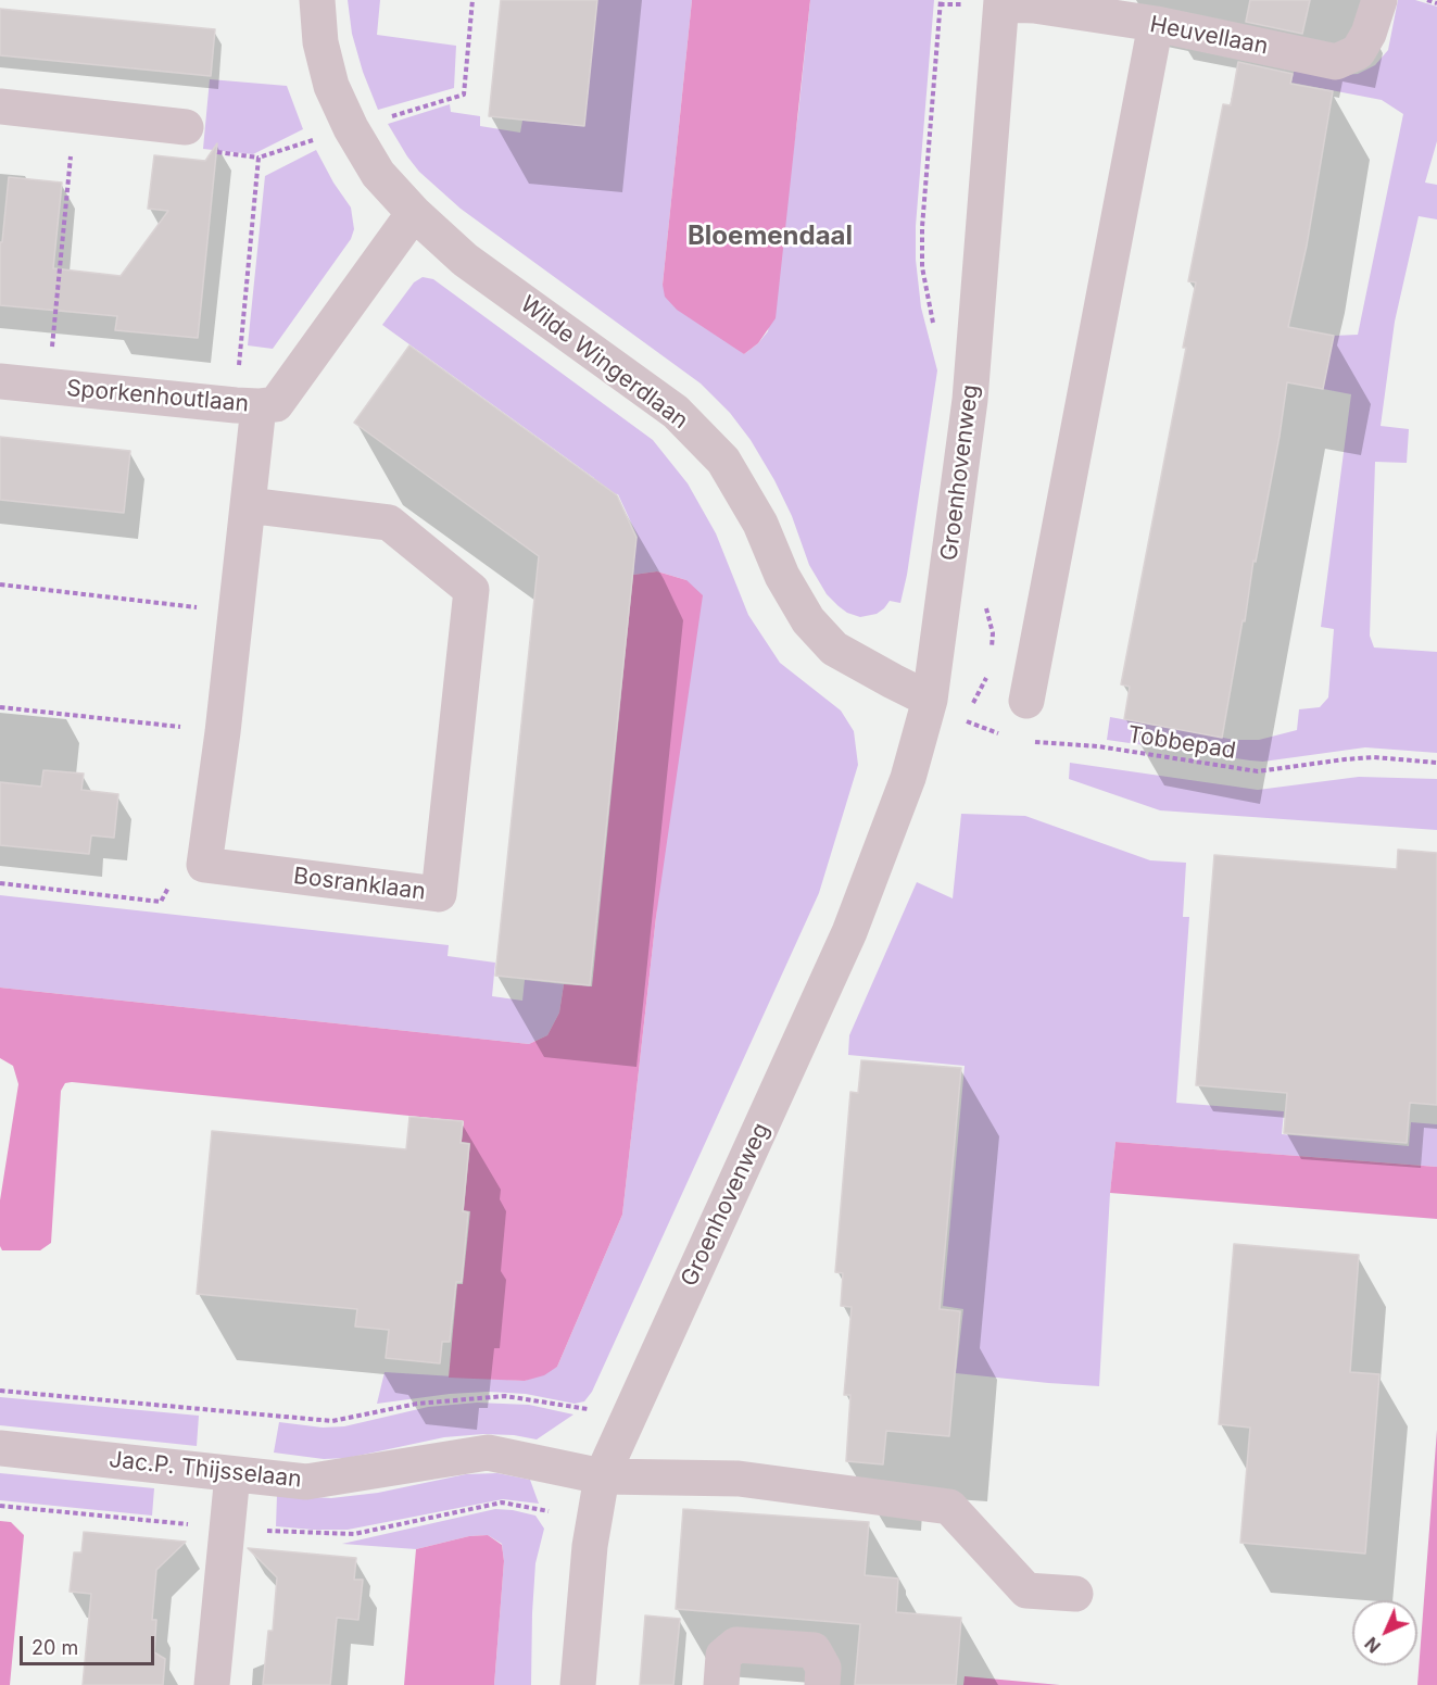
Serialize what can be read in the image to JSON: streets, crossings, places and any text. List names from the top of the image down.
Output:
{
  "streets": {
    "street": [
      "Heuvellaan",
      "Wilde Wingerdlaan",
      "Sporkenhoutlaan",
      "Groenhovenweg",
      "Bosranklaan",
      "Jac.P. Thijsselaan"
    ],
    "path": ["Tobbepad"]
  },
  "crossings": [
    ["Heuvellaan", "Groenhovenweg"],
    ["Wilde Wingerdlaan", "Sporkenhoutlaan"],
    ["Wilde Wingerdlaan", "Groenhovenweg"],
    ["Groenhovenweg", "Jac.P. Thijsselaan"]
  ],
  "districts": ["Bloemendaal"],
  "scale_bar": "20 m",
  "north": "bottom left"
}
